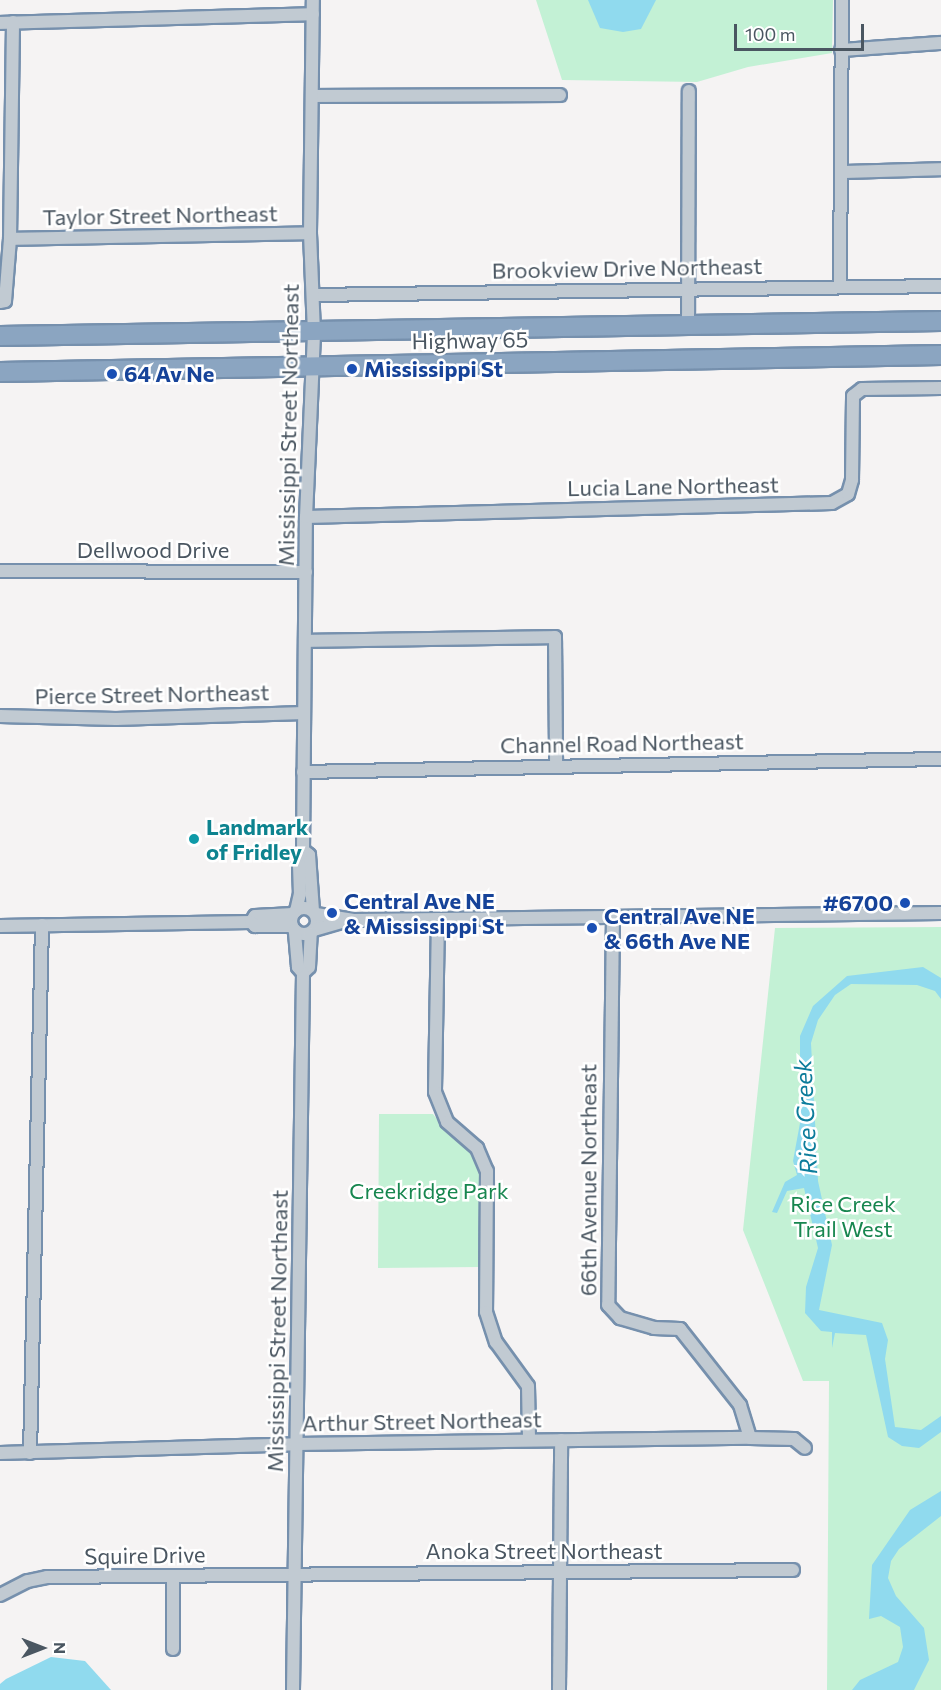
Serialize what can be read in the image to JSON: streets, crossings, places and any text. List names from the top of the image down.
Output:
{
  "streets": {
    "highway": ["Highway 65"],
    "street": [
      "Taylor Street Northeast",
      "Brookview Drive Northeast",
      "Mississippi Street Northeast",
      "Lucia Lane Northeast",
      "Dellwood Drive",
      "Pierce Street Northeast",
      "Channel Road Northeast",
      "66th Avenue Northeast",
      "Arthur Street Northeast",
      "Anoka Street Northeast",
      "Squire Drive"
    ]
  },
  "crossings": [
    ["Taylor Street Northeast", "Mississippi Street Northeast"],
    ["Brookview Drive Northeast", "Mississippi Street Northeast"],
    ["Highway 65", "Mississippi Street Northeast"],
    ["Mississippi Street Northeast", "Lucia Lane Northeast"],
    ["Mississippi Street Northeast", "Dellwood Drive"],
    ["Mississippi Street Northeast", "Pierce Street Northeast"],
    ["Mississippi Street Northeast", "Channel Road Northeast"],
    ["Mississippi Street Northeast", "Arthur Street Northeast"],
    ["Mississippi Street Northeast", "Anoka Street Northeast"],
    ["Mississippi Street Northeast", "Squire Drive"],
    ["66th Avenue Northeast", "Arthur Street Northeast"],
    ["Anoka Street Northeast", "Squire Drive"]
  ],
  "water": ["Rice Creek"],
  "parks": ["Creekridge Park", "Rice Creek Trail West"],
  "places": [
    "Mississippi St",
    "64 Av Ne",
    "Landmark of Fridley",
    "#6700",
    "Central Ave NE & Mississippi St",
    "Central Ave NE & 66th Ave NE"
  ],
  "scale_bar": "100 m",
  "north": "right"
}
